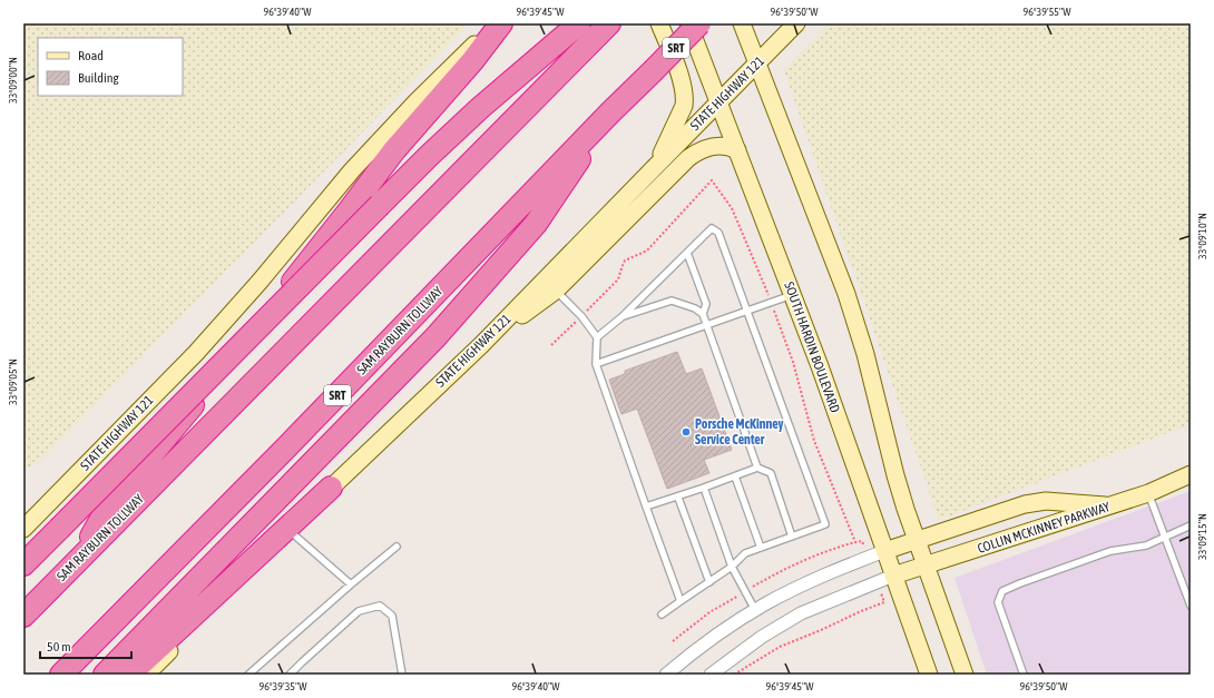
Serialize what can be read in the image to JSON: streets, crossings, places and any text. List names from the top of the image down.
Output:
{
  "streets": {
    "highway": ["SRT", "SAM RAYBURN TOLLWAY"],
    "main road": ["STATE HIGHWAY 121", "SOUTH HARDIN BOULEVARD", "COLLIN MCKINNEY PARKWAY"]
  },
  "crossings": [
    ["STATE HIGHWAY 121", "SOUTH HARDIN BOULEVARD"],
    ["SOUTH HARDIN BOULEVARD", "COLLIN MCKINNEY PARKWAY"]
  ],
  "places": ["Porsche McKinney Service Center"],
  "legend": ["Road", "Building"],
  "scale_bar": "50 m",
  "coordinates": [
    "96°39'40\"W",
    "96°39'45\"W",
    "96°39'50\"W",
    "96°39'55\"W",
    "33°09'00\"N",
    "33°09'10\"N",
    "33°09'05\"N",
    "33°09'15\"N",
    "96°39'35\"W"
  ]
}
